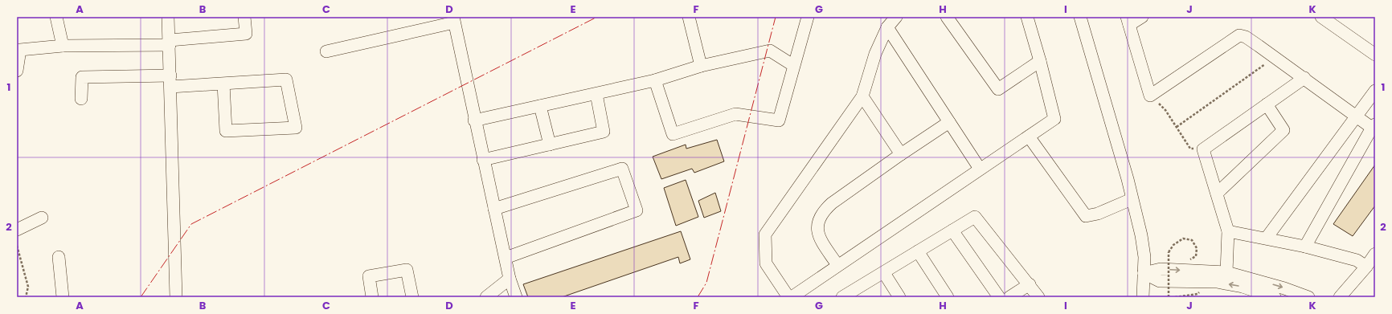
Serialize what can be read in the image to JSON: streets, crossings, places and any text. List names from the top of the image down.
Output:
{
  "grid": {
    "columns": [
      "A",
      "B",
      "C",
      "D",
      "E",
      "F",
      "G",
      "H",
      "I",
      "J",
      "K"
    ],
    "rows": ["1", "2"]
  }
}
